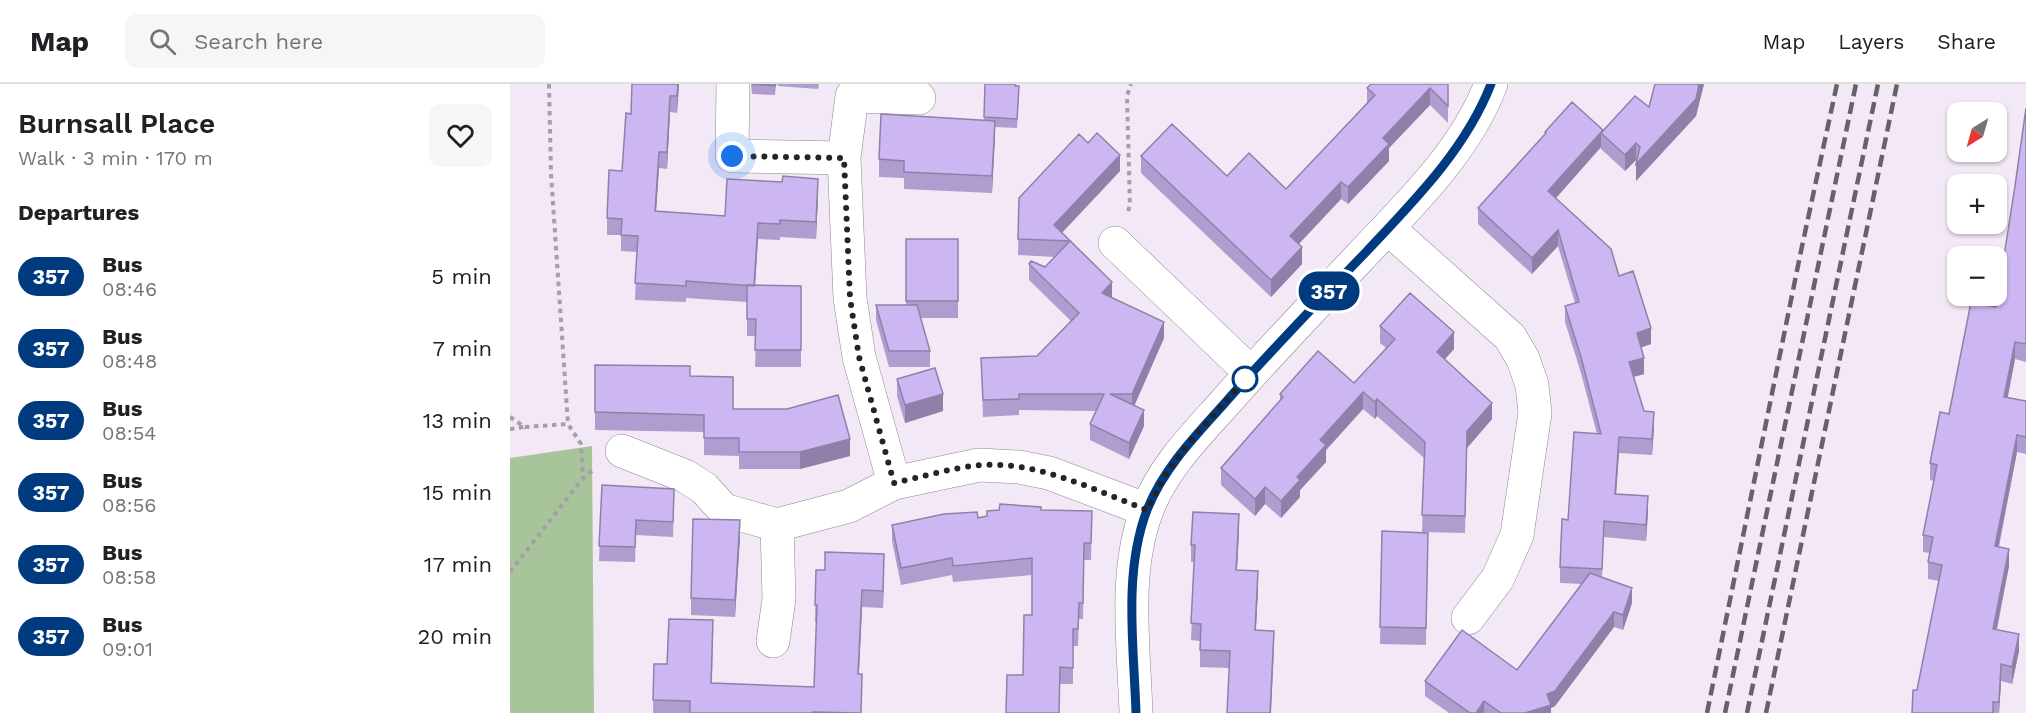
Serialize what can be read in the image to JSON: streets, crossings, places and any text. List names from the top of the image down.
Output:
{
  "lines": ["bus line 357"],
  "north": "bottom left",
  "page": {
    "header": "Map",
    "search": "Search here",
    "nav": ["Map", "Layers", "Share"],
    "heading": [
      ["Burnsall Place", "Walk · 3 min · 170 m"],
      "Departures"
    ],
    "on_map": "357",
    "map_buttons": ["+", "−"],
    "list": [
      {
        "mark": "357",
        "name": "Bus",
        "note": "08:46",
        "value": "5 min"
      },
      {
        "mark": "357",
        "name": "Bus",
        "note": "08:48",
        "value": "7 min"
      },
      {
        "mark": "357",
        "name": "Bus",
        "note": "08:54",
        "value": "13 min"
      },
      {
        "mark": "357",
        "name": "Bus",
        "note": "08:56",
        "value": "15 min"
      },
      {
        "mark": "357",
        "name": "Bus",
        "note": "08:58",
        "value": "17 min"
      },
      {
        "mark": "357",
        "name": "Bus",
        "note": "09:01",
        "value": "20 min"
      }
    ]
  }
}
